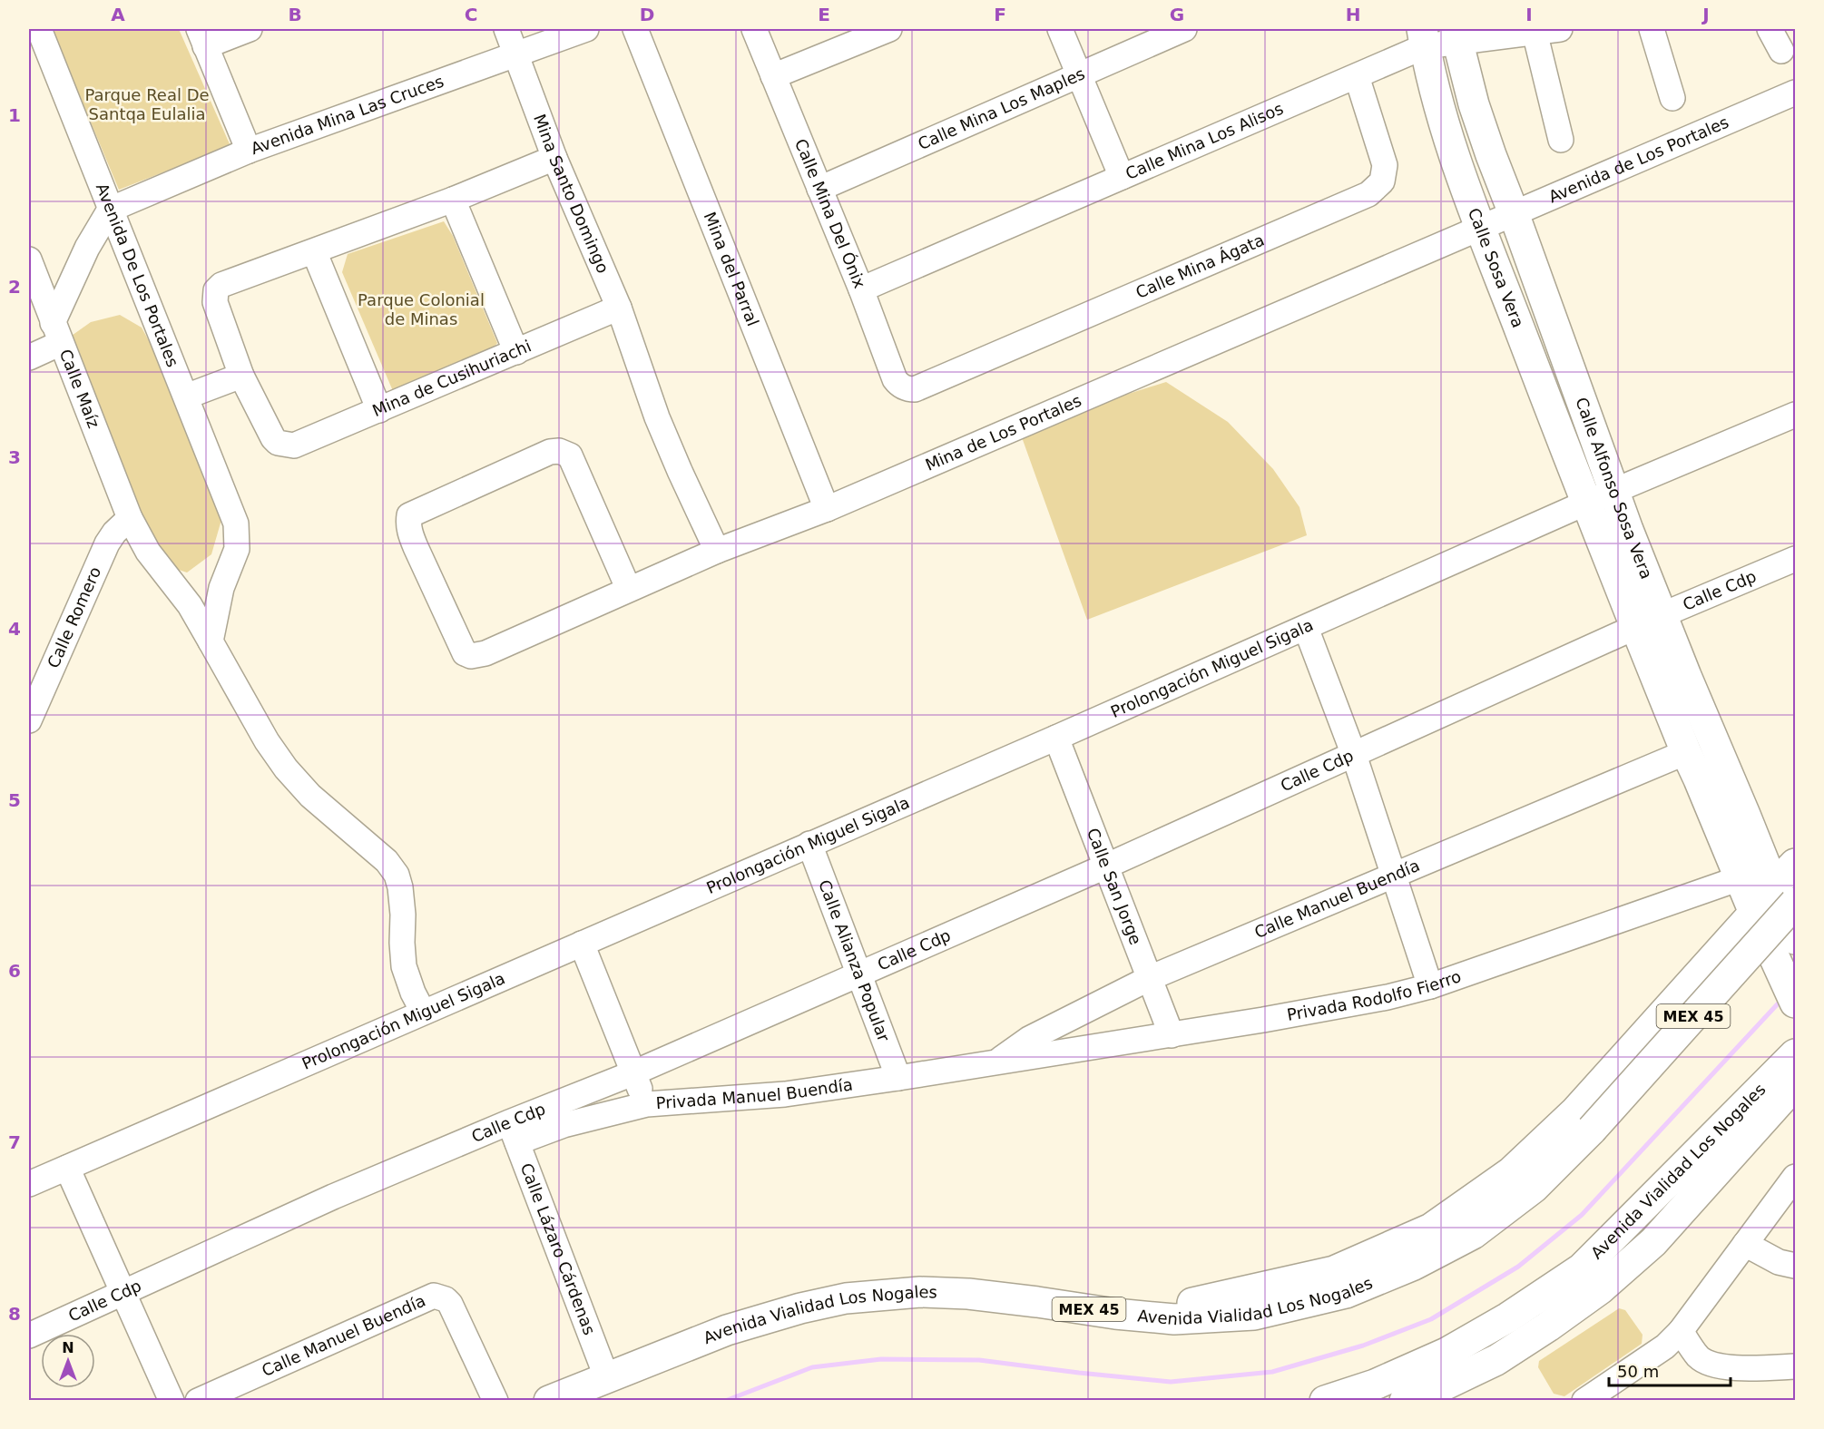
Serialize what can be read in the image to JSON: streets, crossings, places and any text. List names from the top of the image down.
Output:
{
  "streets": {
    "main road": [
      "Calle Sosa Vera",
      "Calle Alfonso Sosa Vera",
      "MEX 45",
      "Avenida Vialidad Los Nogales"
    ],
    "street": [
      "Calle Mina Los Maples",
      "Avenida Mina Las Cruces",
      "Calle Mina Los Alisos",
      "Avenida de Los Portales",
      "Mina Santo Domingo",
      "Calle Mina Del Ónix",
      "Calle Mina Ágata",
      "Mina del Parral",
      "Avenida De Los Portales",
      "Mina de Cusihuriachi",
      "Calle Maíz",
      "Mina de Los Portales",
      "Calle Cdp",
      "Calle Romero",
      "Prolongación Miguel Sigala",
      "Calle San Jorge",
      "Calle Manuel Buendía",
      "Calle Alianza Popular",
      "Privada Rodolfo Fierro",
      "Privada Manuel Buendía",
      "Calle Lázaro Cárdenas"
    ]
  },
  "crossings": [
    ["Calle Mina Los Maples", "Calle Mina Del Ónix"],
    ["Avenida Mina Las Cruces", "Mina Santo Domingo"],
    ["Avenida Mina Las Cruces", "Avenida De Los Portales"],
    ["Calle Mina Los Alisos", "Calle Mina Del Ónix"],
    ["Calle Mina Los Alisos", "Calle Mina Ágata"],
    ["Calle Mina Los Alisos", "Calle Sosa Vera"],
    ["Calle Mina Los Alisos", "Calle Alfonso Sosa Vera"],
    ["Avenida de Los Portales", "Calle Sosa Vera"],
    ["Avenida de Los Portales", "Mina de Los Portales"],
    ["Avenida de Los Portales", "Calle Alfonso Sosa Vera"],
    ["Mina Santo Domingo", "Mina de Cusihuriachi"],
    ["Mina Santo Domingo", "Mina de Los Portales"],
    ["Calle Mina Del Ónix", "Calle Mina Ágata"],
    ["Calle Sosa Vera", "Mina de Los Portales"],
    ["Calle Sosa Vera", "Calle Alfonso Sosa Vera"],
    ["Calle Sosa Vera", "Prolongación Miguel Sigala"],
    ["Mina del Parral", "Mina de Los Portales"],
    ["Avenida De Los Portales", "Calle Maíz"],
    ["Calle Maíz", "Calle Romero"],
    ["Calle Maíz", "Prolongación Miguel Sigala"],
    ["Calle Alfonso Sosa Vera", "Calle Cdp"],
    ["Calle Alfonso Sosa Vera", "Prolongación Miguel Sigala"],
    ["Calle Alfonso Sosa Vera", "Calle Manuel Buendía"],
    ["Calle Alfonso Sosa Vera", "Privada Rodolfo Fierro"],
    ["Calle Alfonso Sosa Vera", "Avenida Vialidad Los Nogales"],
    ["Calle Cdp", "Calle San Jorge"],
    ["Calle Cdp", "Calle Alianza Popular"],
    ["Calle Cdp", "Privada Manuel Buendía"],
    ["Calle Cdp", "Calle Lázaro Cárdenas"],
    ["Prolongación Miguel Sigala", "Calle San Jorge"],
    ["Prolongación Miguel Sigala", "Calle Alianza Popular"],
    ["Calle San Jorge", "Calle Manuel Buendía"],
    ["Calle San Jorge", "Privada Rodolfo Fierro"],
    ["Calle Manuel Buendía", "Privada Rodolfo Fierro"],
    ["Calle Manuel Buendía", "Privada Manuel Buendía"],
    ["Calle Alianza Popular", "Privada Manuel Buendía"],
    ["Privada Rodolfo Fierro", "Privada Manuel Buendía"],
    ["Privada Manuel Buendía", "Calle Lázaro Cárdenas"],
    ["Avenida Vialidad Los Nogales", "Calle Lázaro Cárdenas"]
  ],
  "parks": ["Parque Real De Santqa Eulalia", "Parque Colonial de Minas"],
  "scale_bar": "50 m",
  "north": "top",
  "grid": {
    "columns": [
      "A",
      "B",
      "C",
      "D",
      "E",
      "F",
      "G",
      "H",
      "I",
      "J"
    ],
    "rows": [
      "1",
      "2",
      "3",
      "4",
      "5",
      "6",
      "7",
      "8"
    ]
  }
}
